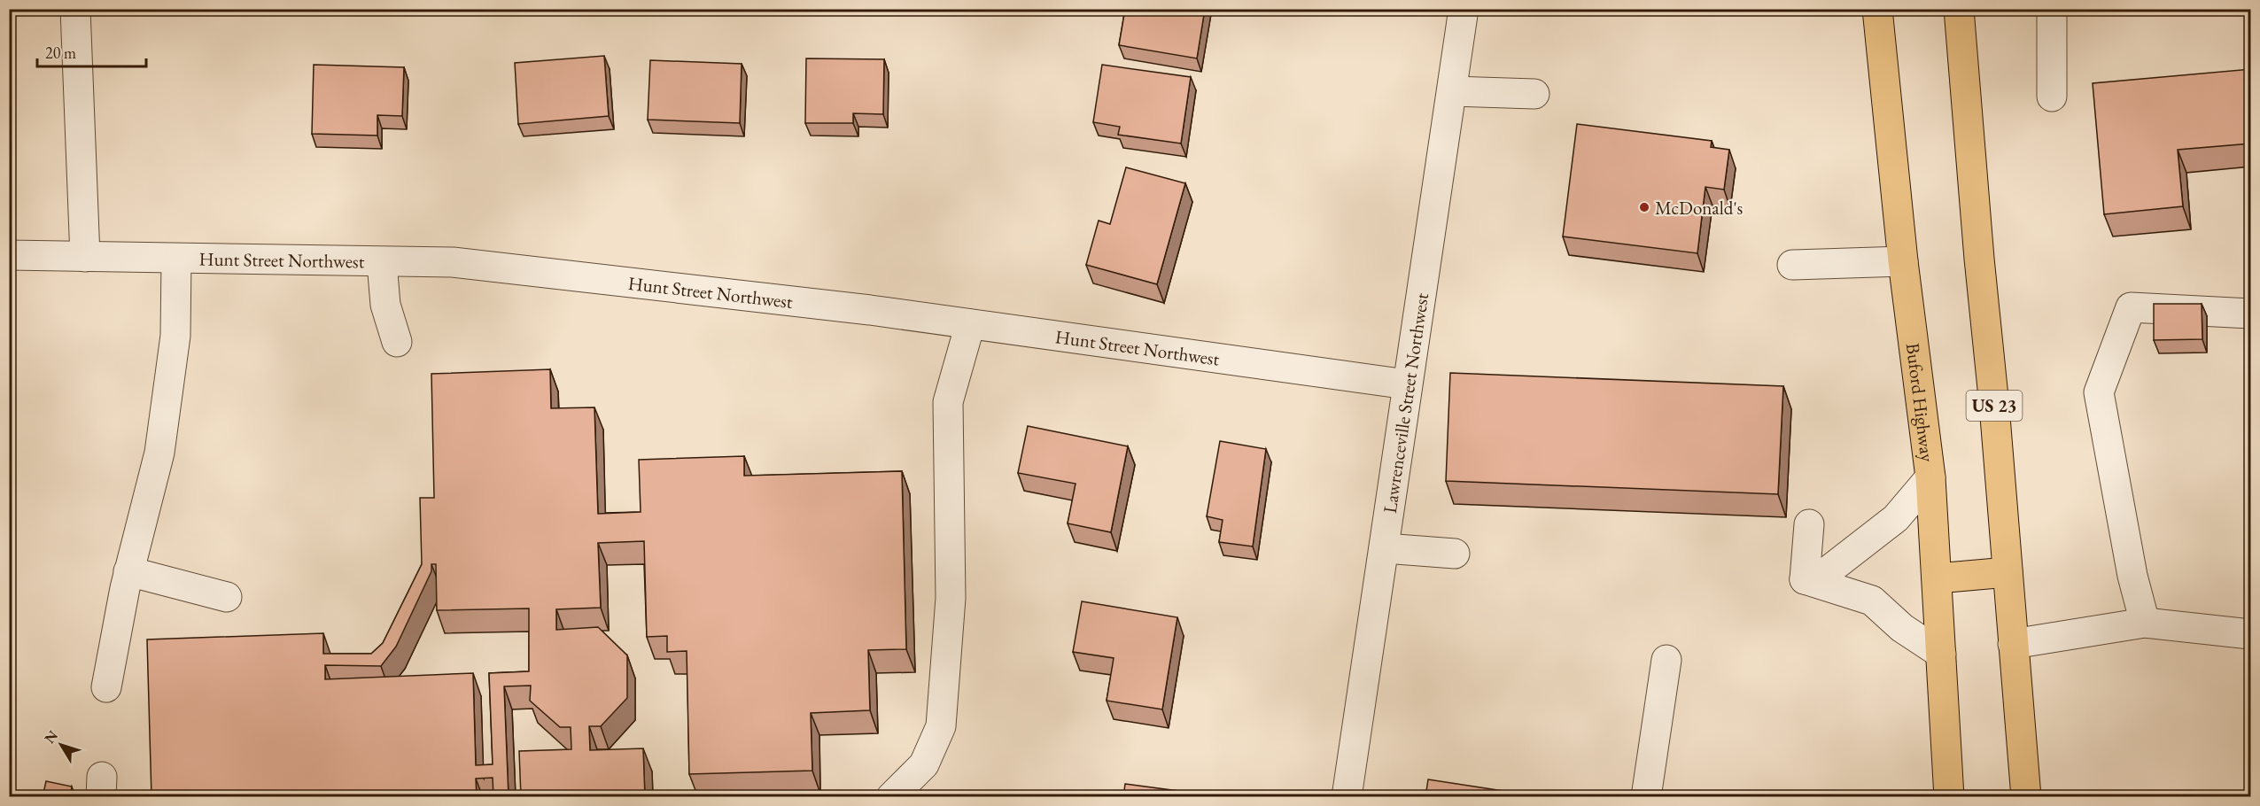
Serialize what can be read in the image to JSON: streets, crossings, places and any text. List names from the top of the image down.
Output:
{
  "streets": {
    "main road": ["Buford Highway", "US 23"],
    "street": ["Hunt Street Northwest", "Lawrenceville Street Northwest"]
  },
  "crossings": [
    ["Hunt Street Northwest", "Lawrenceville Street Northwest"]
  ],
  "places": ["McDonald's"],
  "scale_bar": "20 m",
  "north": "top left"
}
